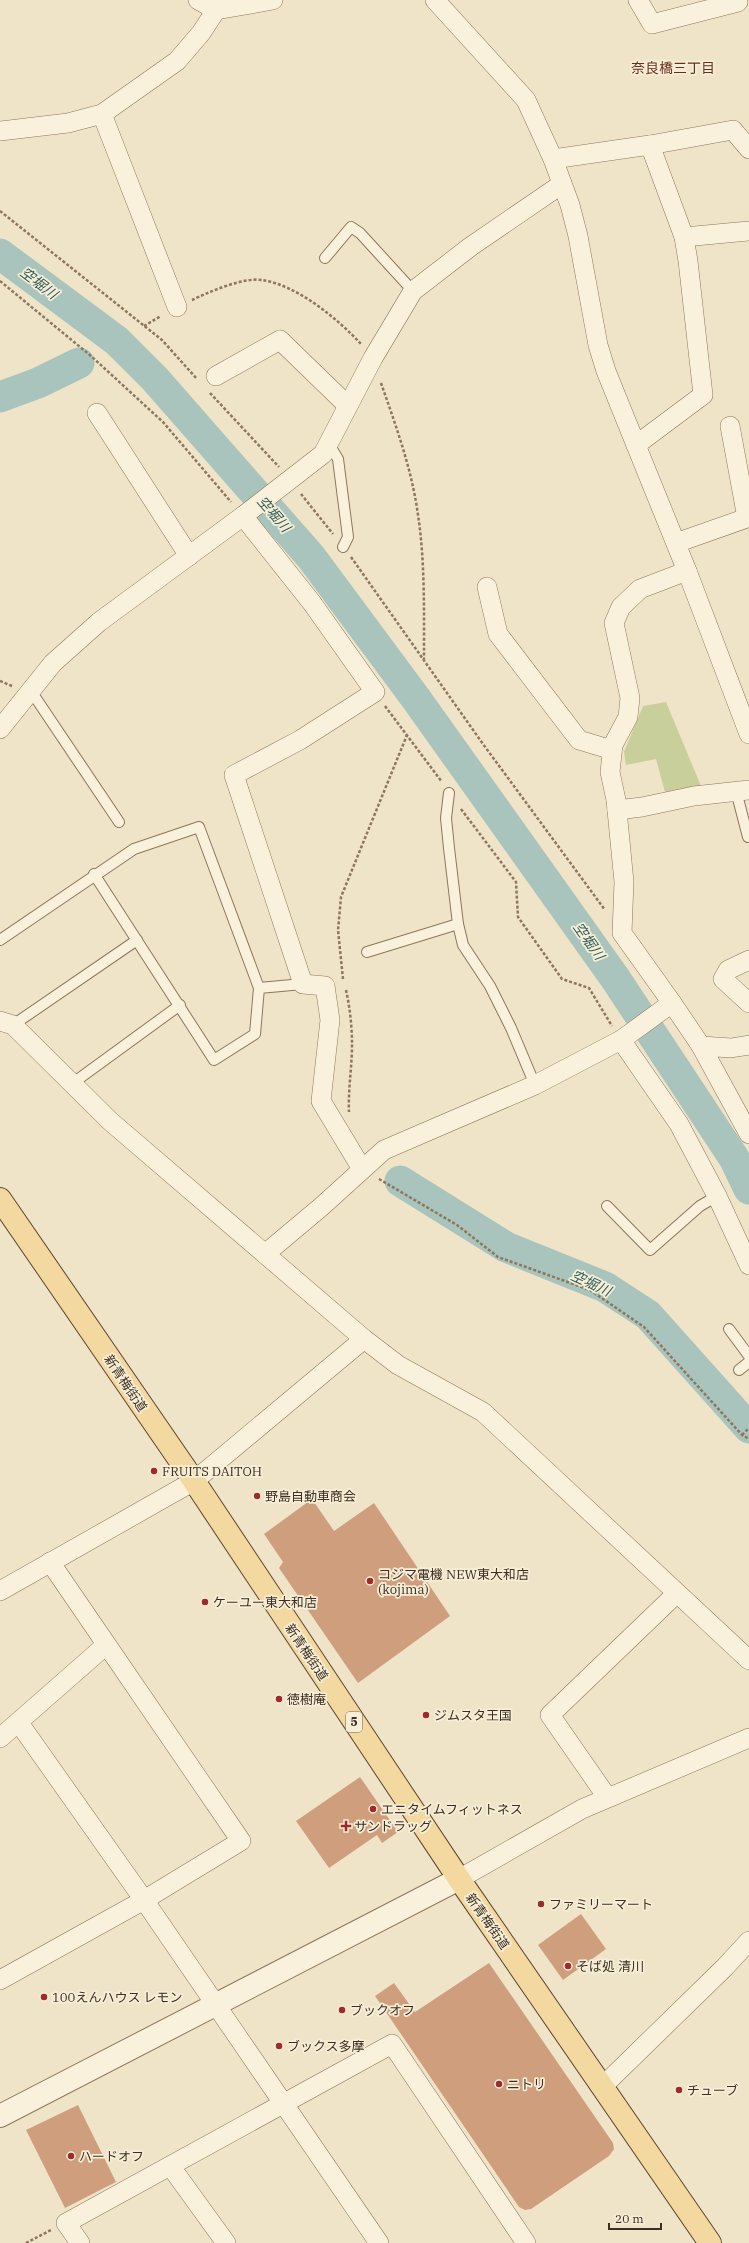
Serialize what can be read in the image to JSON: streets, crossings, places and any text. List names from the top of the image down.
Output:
{
  "streets": {
    "main road": ["新青梅街道", "5"]
  },
  "districts": ["奈良橋三丁目"],
  "water": ["空堀川"],
  "places": {
    "other": [
      "FRUITS DAITOH",
      "野島自動車商会",
      "コジマ電機 NEW東大和店 (kojima)",
      "ケーユー東大和店",
      "徳樹庵",
      "ジムスタ王国",
      "エニタイムフィットネス",
      "ファミリーマート",
      "そば処 清川",
      "100えんハウス レモン",
      "ブックオフ",
      "ブックス多摩",
      "ニトリ",
      "チューブ",
      "ハードオフ"
    ],
    "health": ["サンドラッグ"]
  },
  "scale_bar": "20 m"
}
